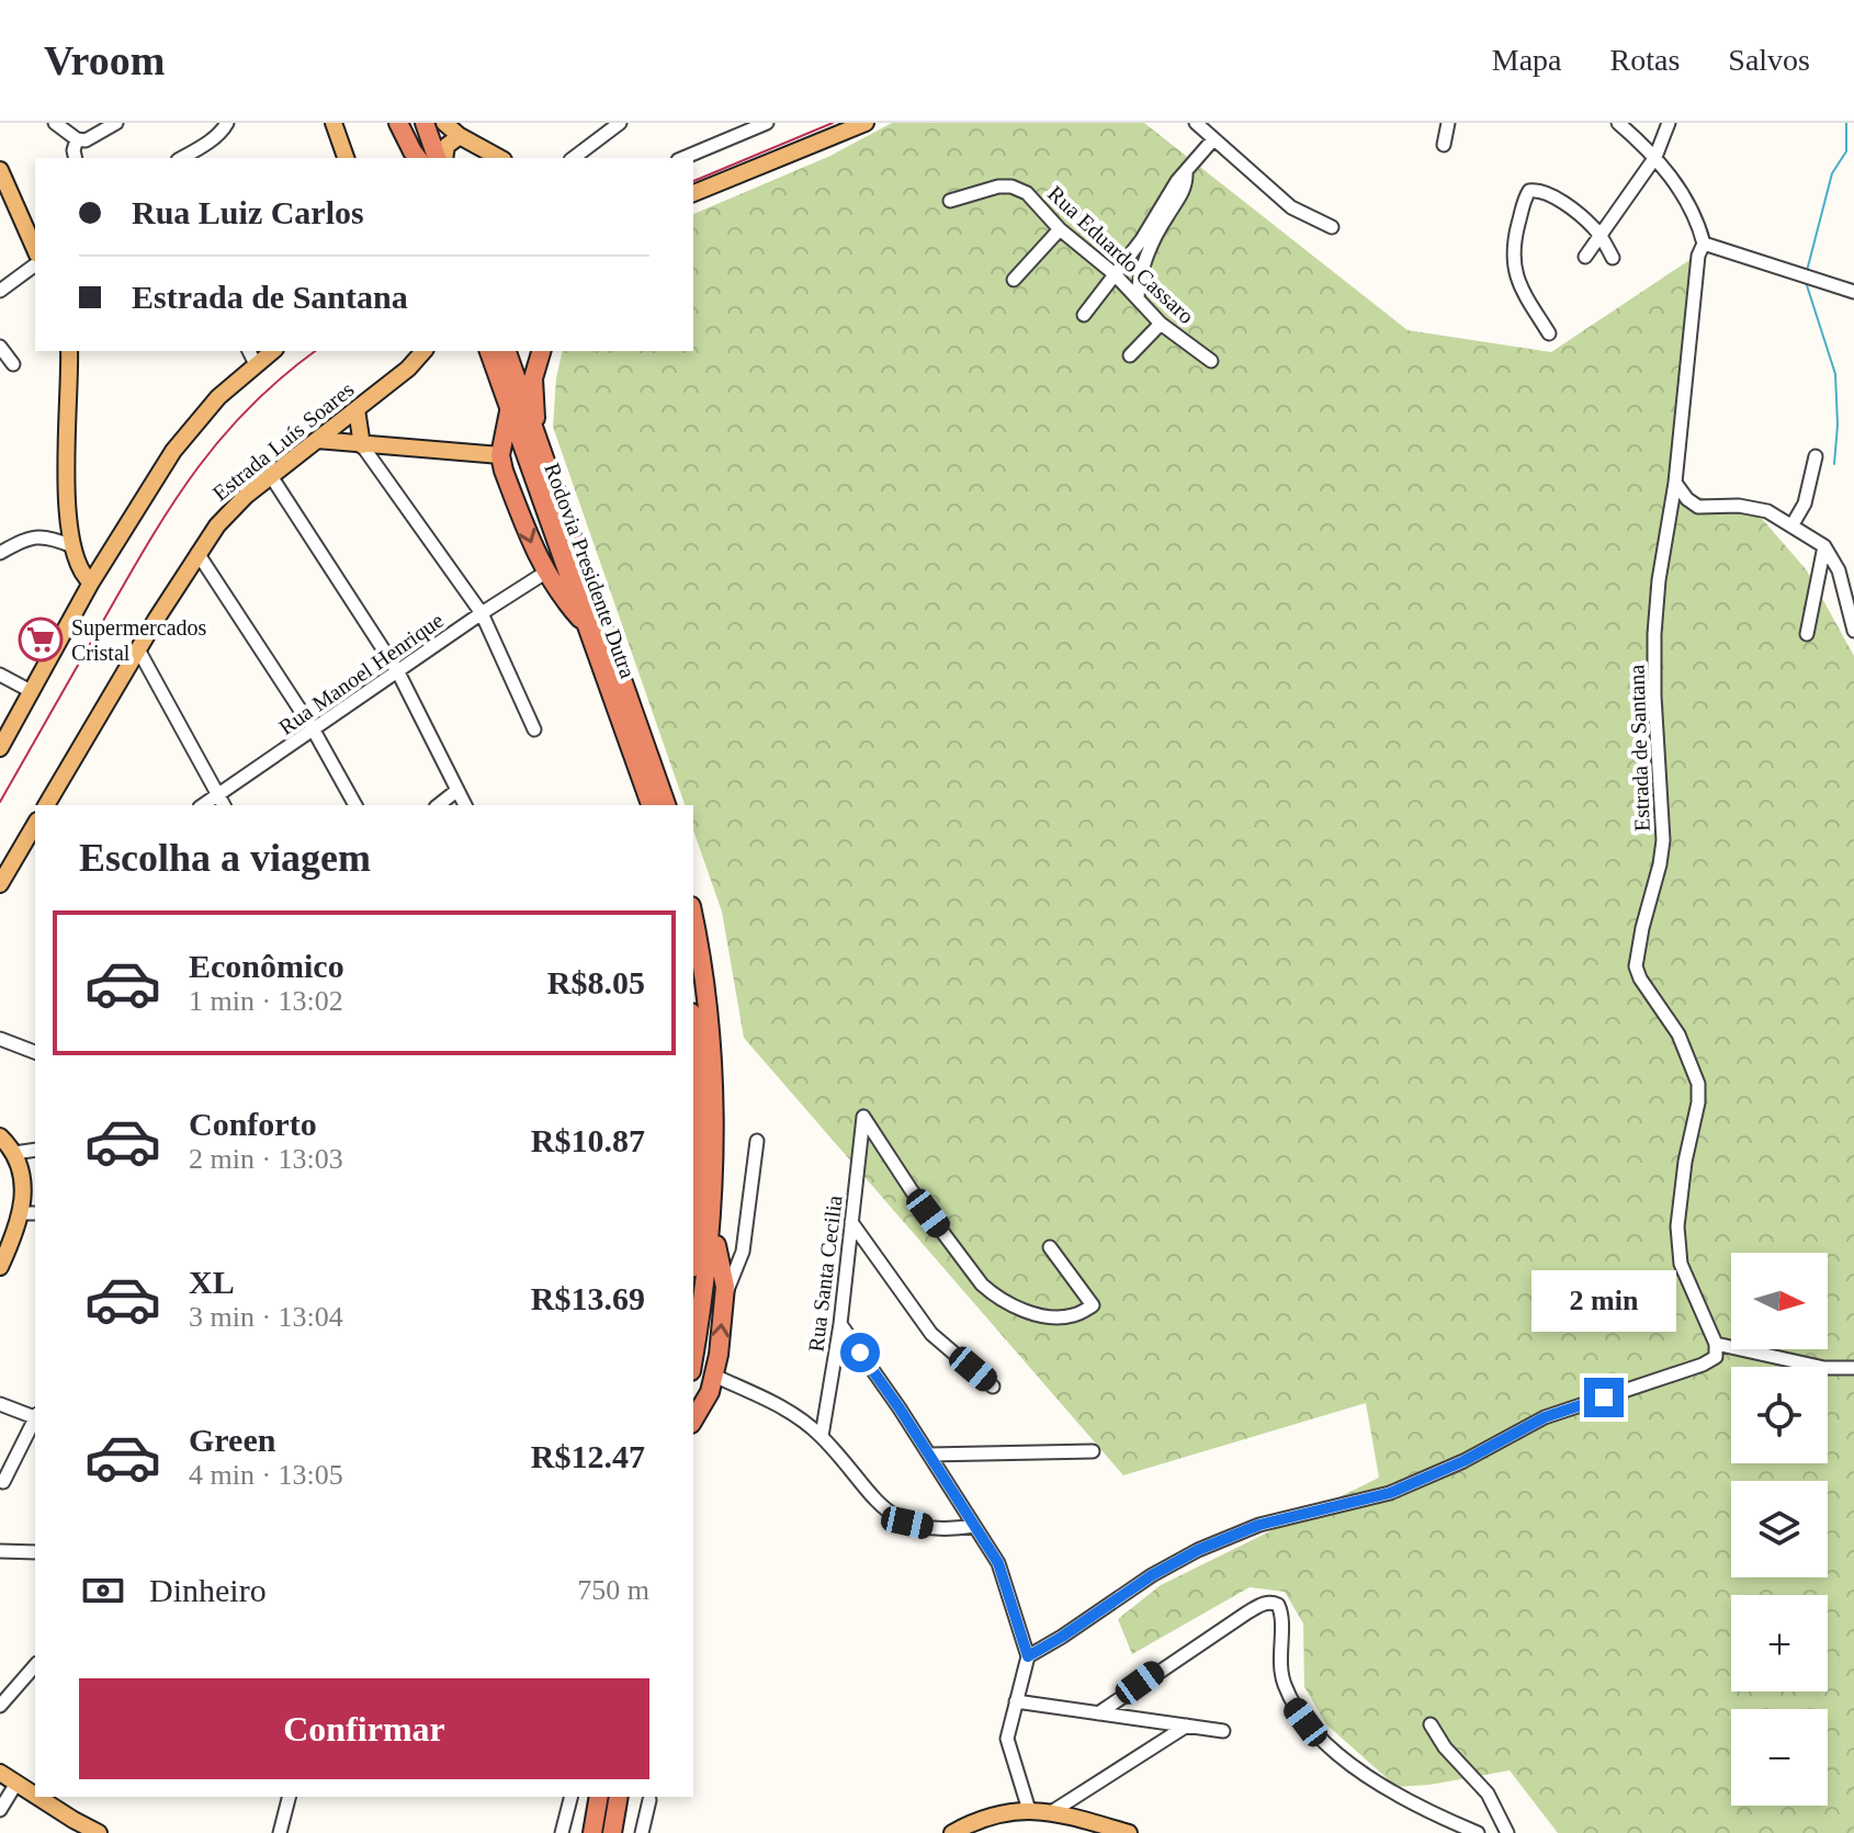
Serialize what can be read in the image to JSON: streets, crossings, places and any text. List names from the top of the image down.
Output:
{
  "streets": {
    "highway": ["Rodovia Presidente Dutra"],
    "main road": ["Estrada Luís Soares"],
    "street": [
      "Rua Eduardo Cassaro",
      "Rua Manoel Henrique",
      "Estrada de Santana",
      "Rua Santa Cecilia"
    ]
  },
  "places": {
    "supermarket": ["Supermercados Cristal"]
  },
  "north": "right",
  "page": {
    "header": "Vroom",
    "nav": ["Mapa", "Rotas", "Salvos"],
    "banner": ["Rua Luiz Carlos", "Estrada de Santana"],
    "heading": "Escolha a viagem",
    "list": [
      {
        "name": "Econômico",
        "note": "1 min · 13:02",
        "value": "R$8.05"
      },
      {
        "name": "Conforto",
        "note": "2 min · 13:03",
        "value": "R$10.87"
      },
      {
        "name": "XL",
        "note": "3 min · 13:04",
        "value": "R$13.69"
      },
      {
        "name": "Green",
        "note": "4 min · 13:05",
        "value": "R$12.47"
      }
    ],
    "map_buttons": ["+", "−"],
    "bubble": "2 min",
    "pay": ["Dinheiro", "750 m"],
    "buttons": "Confirmar"
  }
}
